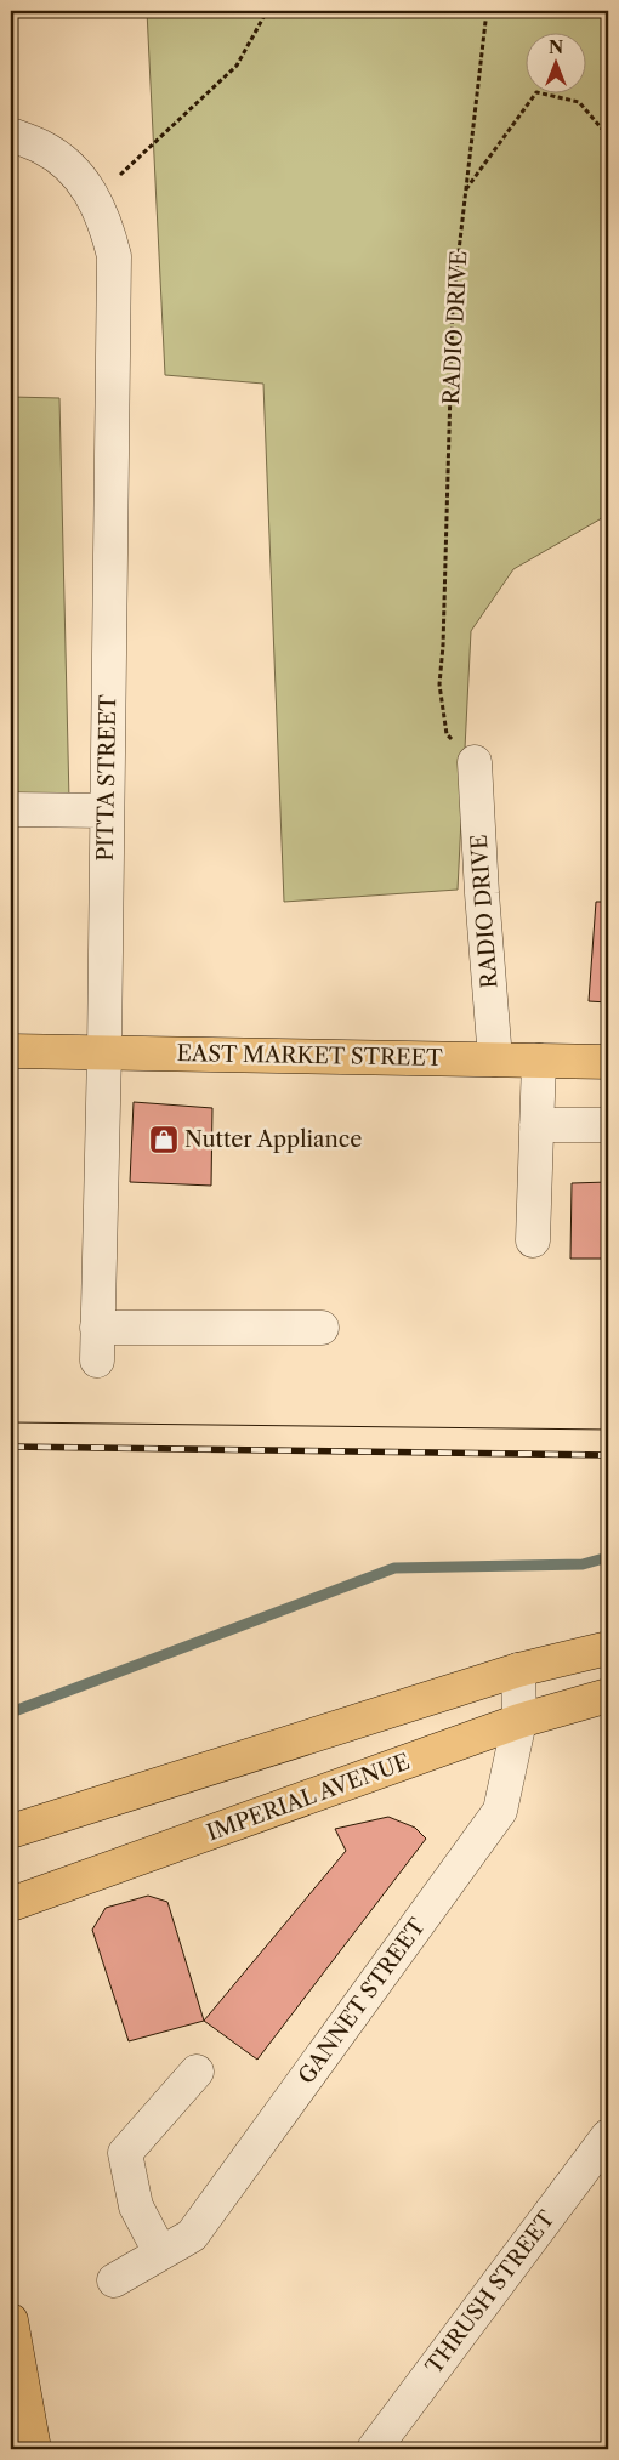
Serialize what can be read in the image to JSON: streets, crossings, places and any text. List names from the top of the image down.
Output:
{
  "streets": {
    "main road": ["EAST MARKET STREET", "IMPERIAL AVENUE"],
    "street": [
      "RADIO DRIVE",
      "PITTA STREET",
      "GANNET STREET",
      "THRUSH STREET"
    ]
  },
  "crossings": [
    ["RADIO DRIVE", "EAST MARKET STREET"],
    ["PITTA STREET", "EAST MARKET STREET"],
    ["IMPERIAL AVENUE", "GANNET STREET"]
  ],
  "places": {
    "shop": ["Nutter Appliance"]
  },
  "north": "top"
}
